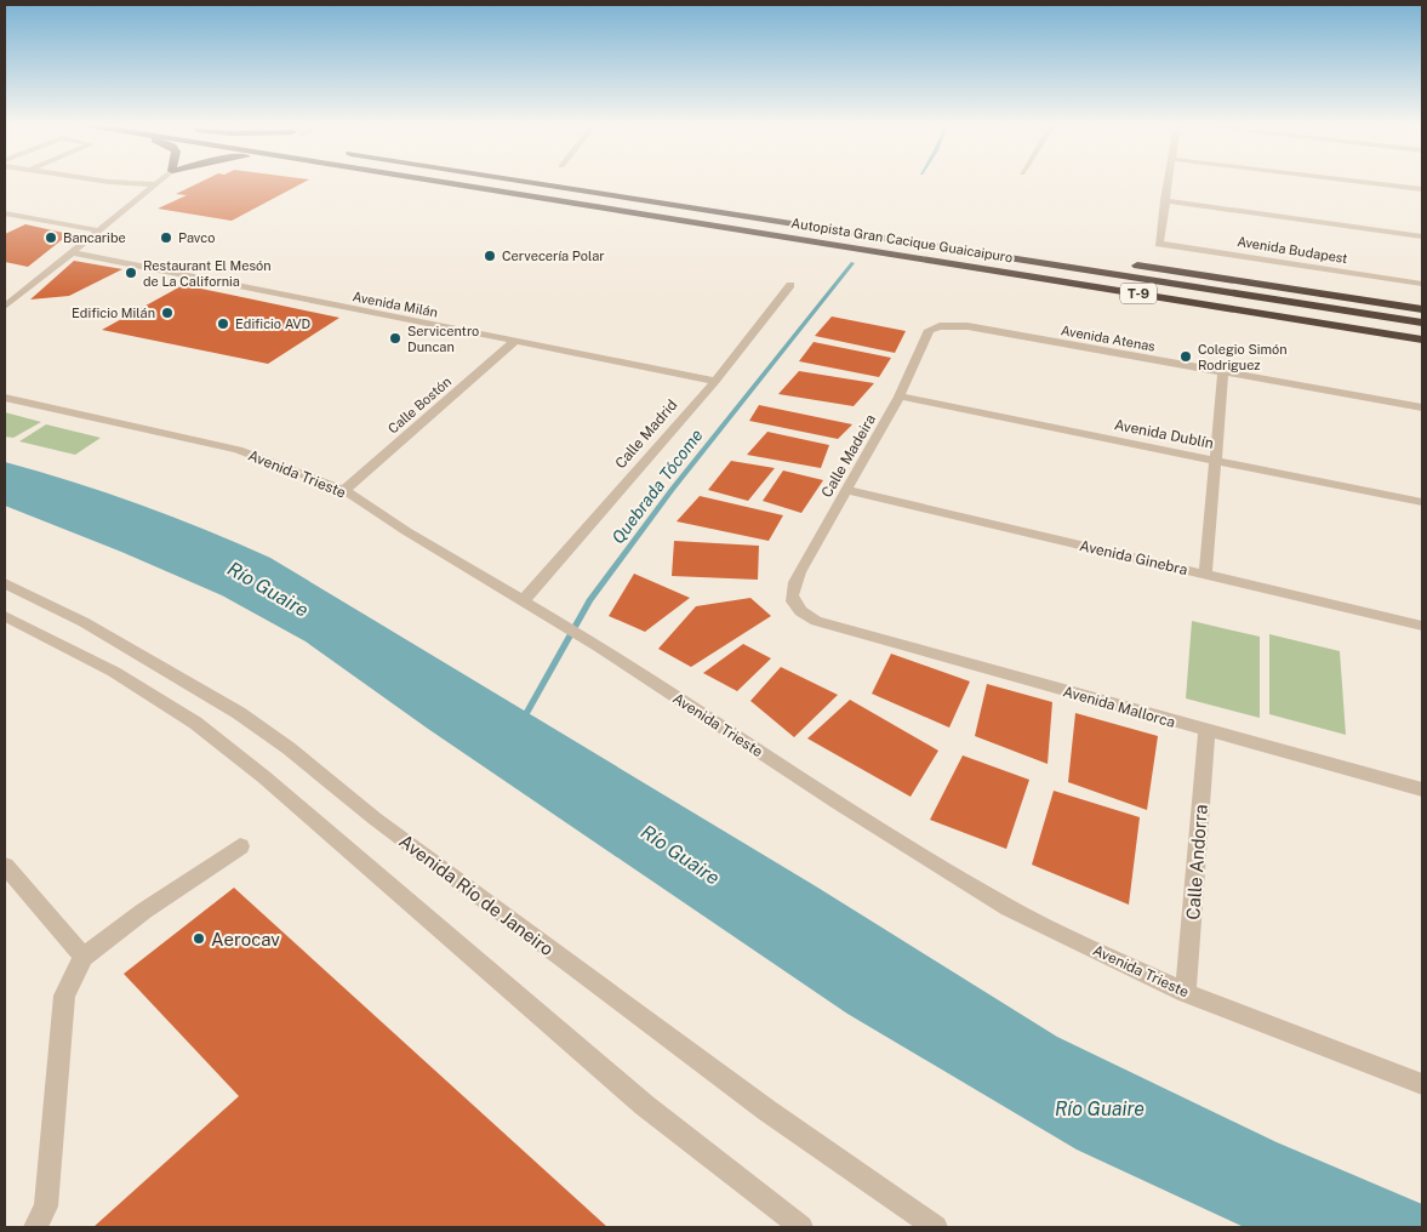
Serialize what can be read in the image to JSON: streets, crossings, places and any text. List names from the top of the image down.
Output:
{
  "streets": {
    "highway": ["Autopista Gran Cacique Guaicaipuro", "T-9"],
    "street": [
      "Avenida Budapest",
      "Avenida Milán",
      "Avenida Atenas",
      "Calle Bostón",
      "Calle Madrid",
      "Avenida Dublín",
      "Calle Madeira",
      "Avenida Trieste",
      "Avenida Ginebra",
      "Avenida Mallorca",
      "Calle Andorra",
      "Avenida Río de Janeiro"
    ]
  },
  "crossings": [
    ["Avenida Milán", "Calle Bostón"],
    ["Avenida Milán", "Calle Madrid"],
    ["Avenida Atenas", "Calle Madeira"],
    ["Calle Bostón", "Avenida Trieste"],
    ["Calle Madrid", "Avenida Trieste"],
    ["Avenida Dublín", "Calle Madeira"],
    ["Calle Madeira", "Avenida Ginebra"],
    ["Calle Madeira", "Avenida Mallorca"],
    ["Avenida Trieste", "Calle Andorra"],
    ["Avenida Mallorca", "Calle Andorra"]
  ],
  "water": ["Quebrada Tócome", "Río Guaire"],
  "places": [
    "Bancaribe",
    "Pavco",
    "Cervecería Polar",
    "Restaurant El Mesón de La California",
    "Edificio Milán",
    "Edificio AVD",
    "Servicentro Duncan",
    "Colegio Simón Rodriguez",
    "Aerocav"
  ]
}
